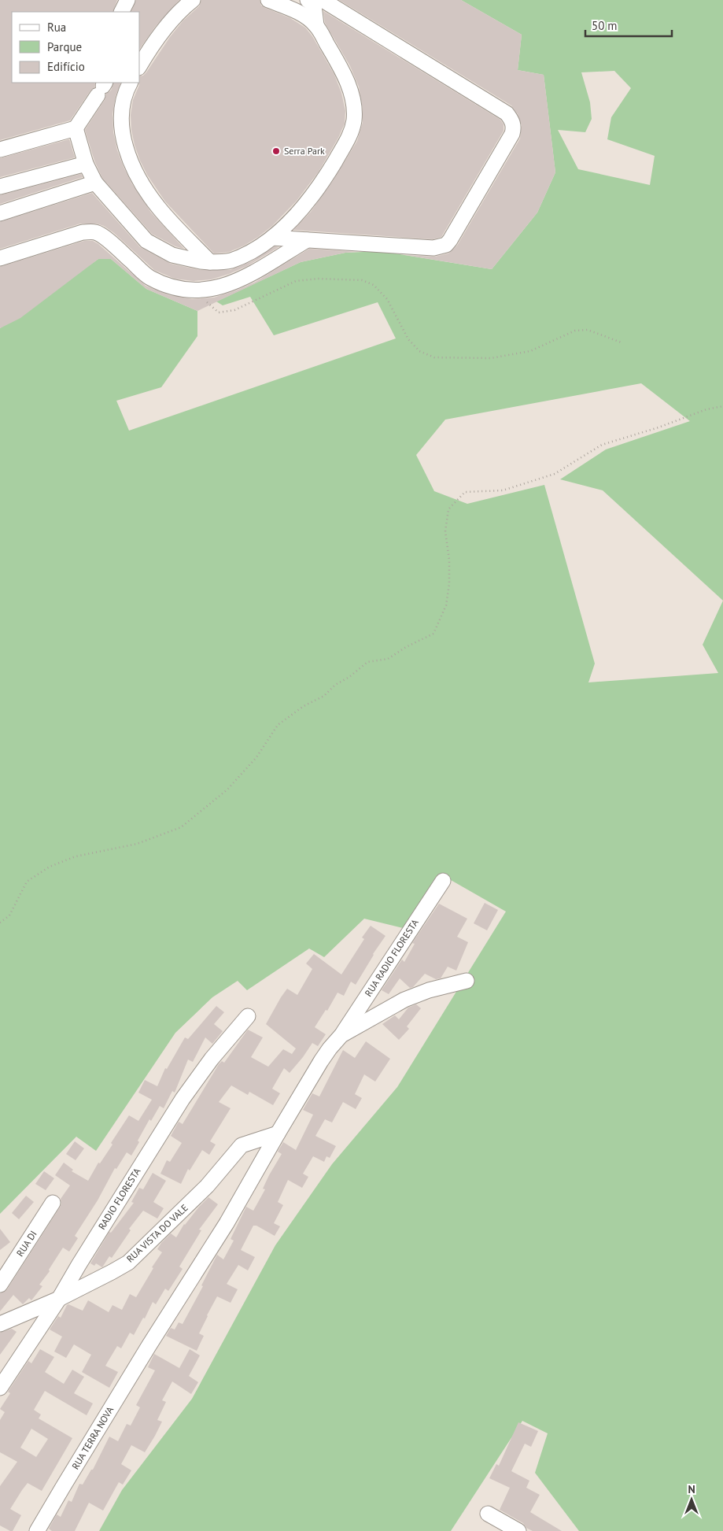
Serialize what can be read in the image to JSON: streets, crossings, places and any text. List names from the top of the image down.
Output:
{
  "streets": {
    "street": [
      "RUA RADIO FLORESTA",
      "RADIO FLORESTA",
      "RUA VISTA DO VALE",
      "RUA DI",
      "RUA TERRA NOVA"
    ]
  },
  "crossings": [
    ["RADIO FLORESTA", "RUA VISTA DO VALE"],
    ["RUA VISTA DO VALE", "RUA TERRA NOVA"]
  ],
  "places": ["Serra Park"],
  "legend": ["Rua", "Parque", "Edifício"],
  "scale_bar": "50 m",
  "north": "top"
}
